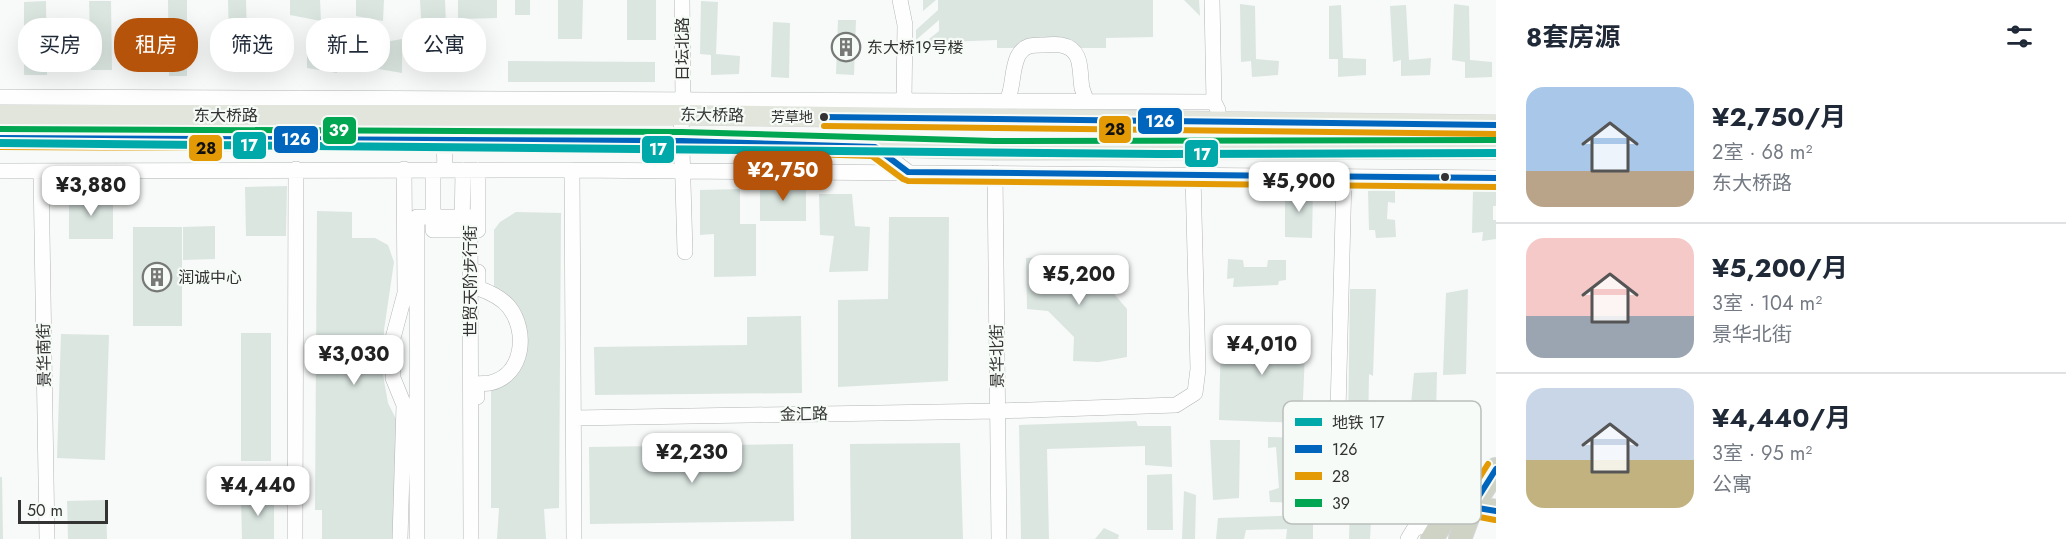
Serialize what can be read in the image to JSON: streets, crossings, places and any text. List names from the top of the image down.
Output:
{
  "streets": {
    "main road": ["东大桥路"],
    "street": [
      "日坛北路",
      "世贸天阶步行街",
      "景华南街",
      "景华北街",
      "金汇路"
    ]
  },
  "crossings": [
    ["日坛北路", "东大桥路"],
    ["景华北街", "金汇路"]
  ],
  "places": {
    "building": ["东大桥19号楼", "润诚中心"],
    "other": ["芳草地"]
  },
  "lines": [
    "transit line 126",
    "transit line 28",
    "transit line 39",
    "metro line 17"
  ],
  "legend": [
    "地铁 17",
    "126",
    "28",
    "39"
  ],
  "scale_bar": "50 m",
  "page": {
    "heading": "8套房源",
    "chip": [
      "买房",
      "租房",
      "筛选",
      "新上",
      "公寓"
    ],
    "list": [
      {
        "name": "¥2,750/月",
        "note": "2室 · 68 m² · 东大桥路"
      },
      {
        "name": "¥5,200/月",
        "note": "3室 · 104 m² · 景华北街"
      },
      {
        "name": "¥4,440/月",
        "note": "3室 · 95 m² · 公寓"
      }
    ],
    "price": [
      "¥2,750",
      "¥5,900",
      "¥3,880",
      "¥5,200",
      "¥4,010",
      "¥3,030",
      "¥2,230",
      "¥4,440"
    ],
    "scale": "50 m"
  }
}
